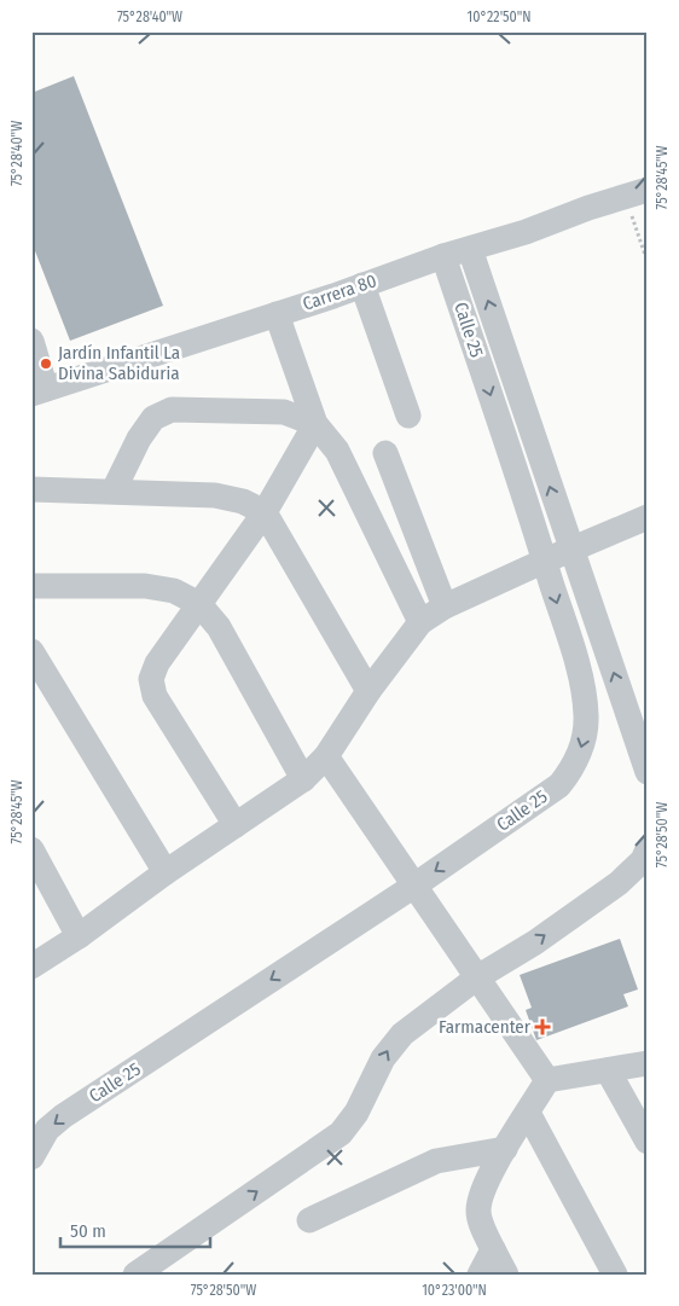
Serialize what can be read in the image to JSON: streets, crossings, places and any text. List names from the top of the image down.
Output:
{
  "streets": {
    "street": ["Carrera 80", "Calle 25"]
  },
  "crossings": [
    ["Carrera 80", "Calle 25"]
  ],
  "places": {
    "other": ["Jardín Infantil La Divina Sabiduria"],
    "health": ["Farmacenter"]
  },
  "scale_bar": "50 m",
  "coordinates": [
    "75°28'40\"W",
    "10°22'50\"N",
    "75°28'45\"W",
    "75°28'50\"W",
    "10°23'00\"N"
  ]
}
